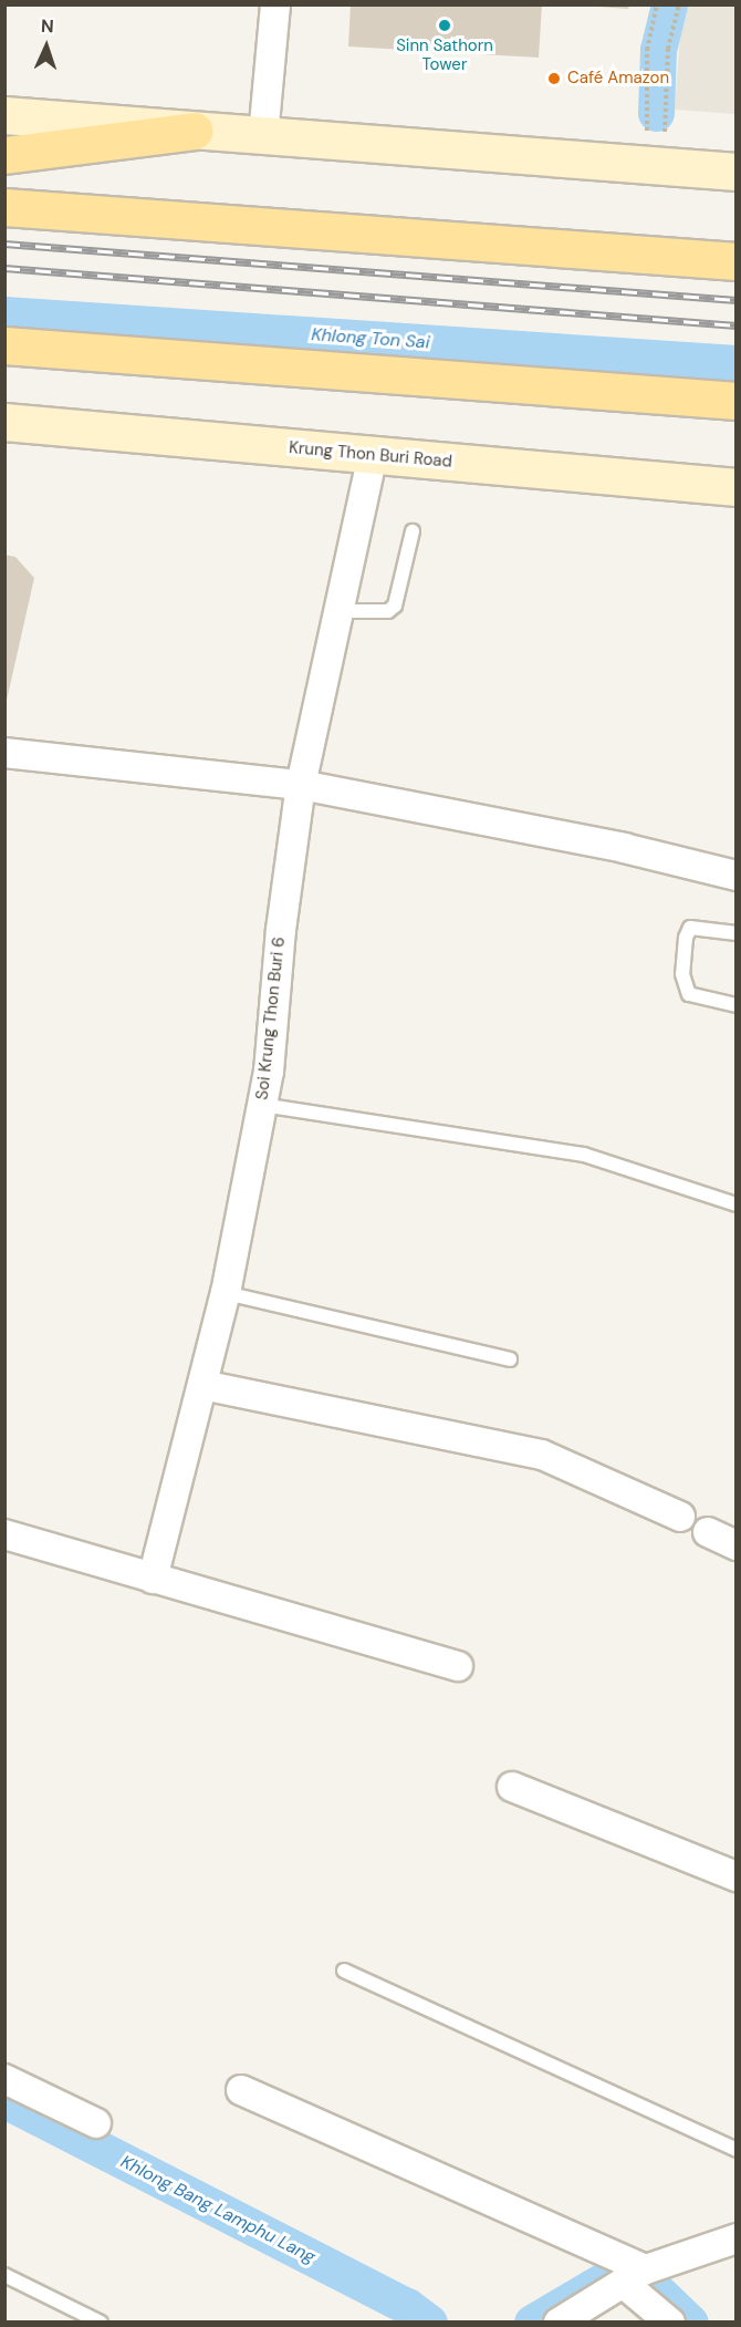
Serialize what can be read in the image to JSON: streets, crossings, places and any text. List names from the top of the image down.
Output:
{
  "streets": {
    "main road": ["Krung Thon Buri Road"],
    "street": ["Soi Krung Thon Buri 6"]
  },
  "crossings": [
    ["Krung Thon Buri Road", "Soi Krung Thon Buri 6"]
  ],
  "water": ["Khlong Ton Sai", "Khlong Bang Lamphu Lang"],
  "places": ["Sinn Sathorn Tower", "Café Amazon"],
  "north": "top"
}
